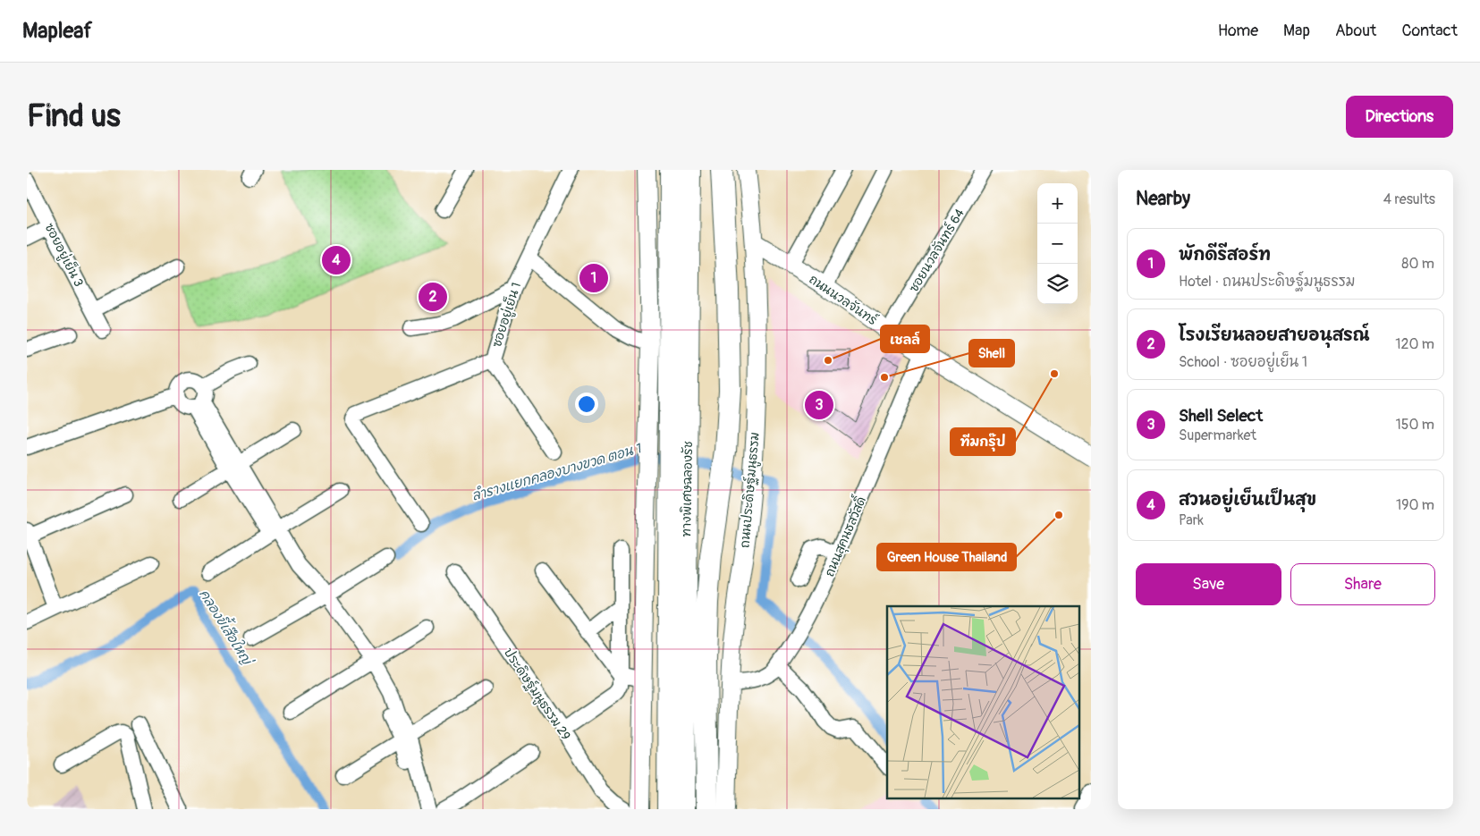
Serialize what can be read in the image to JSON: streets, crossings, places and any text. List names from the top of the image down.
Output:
{
  "streets": {
    "highway": ["ทางพิเศษฉลองรัช"],
    "main road": ["ถนนนวลจันทร์", "ถนนประดิษฐ์มนูธรรม"],
    "street": [
      "ซอยนวลจันทร์ 64",
      "ซอยอยู่เย็น 3",
      "ซอยอยู่เย็น 1",
      "ถนนสุคนธสวัสดิ์",
      "ประดิษฐ์มนูธรรม 29"
    ]
  },
  "crossings": [
    ["ซอยนวลจันทร์ 64", "ถนนนวลจันทร์"],
    ["ถนนนวลจันทร์", "ถนนประดิษฐ์มนูธรรม"],
    ["ถนนนวลจันทร์", "ถนนสุคนธสวัสดิ์"],
    ["ถนนประดิษฐ์มนูธรรม", "ถนนสุคนธสวัสดิ์"]
  ],
  "water": ["ลำรางแยกคลองบางขวด ตอน 1", "คลองขี้เสือใหญ่"],
  "places": [
    "เชลล์",
    "ทีมกรุ๊ป",
    "Shell",
    "Green House Thailand"
  ],
  "page": {
    "header": "Mapleaf",
    "nav": [
      "Home",
      "Map",
      "About",
      "Contact"
    ],
    "buttons": [
      "Directions",
      ["Save", "Share"]
    ],
    "title": "Find us",
    "heading": ["Nearby", "4 results"],
    "map_buttons": ["+", "−"],
    "list": [
      {
        "mark": "1",
        "name": "พักดีรีสอร์ท",
        "note": "Hotel · ถนนประดิษฐ์มนูธรรม",
        "value": "80 m"
      },
      {
        "mark": "2",
        "name": "โรงเรียนลอยสายอนุสรณ์",
        "note": "School · ซอยอยู่เย็น 1",
        "value": "120 m"
      },
      {
        "mark": "3",
        "name": "Shell Select",
        "note": "Supermarket",
        "value": "150 m"
      },
      {
        "mark": "4",
        "name": "สวนอยู่เย็นเป็นสุข",
        "note": "Park",
        "value": "190 m"
      }
    ],
    "pins": [
      "4",
      "1",
      "2",
      "3"
    ]
  }
}
